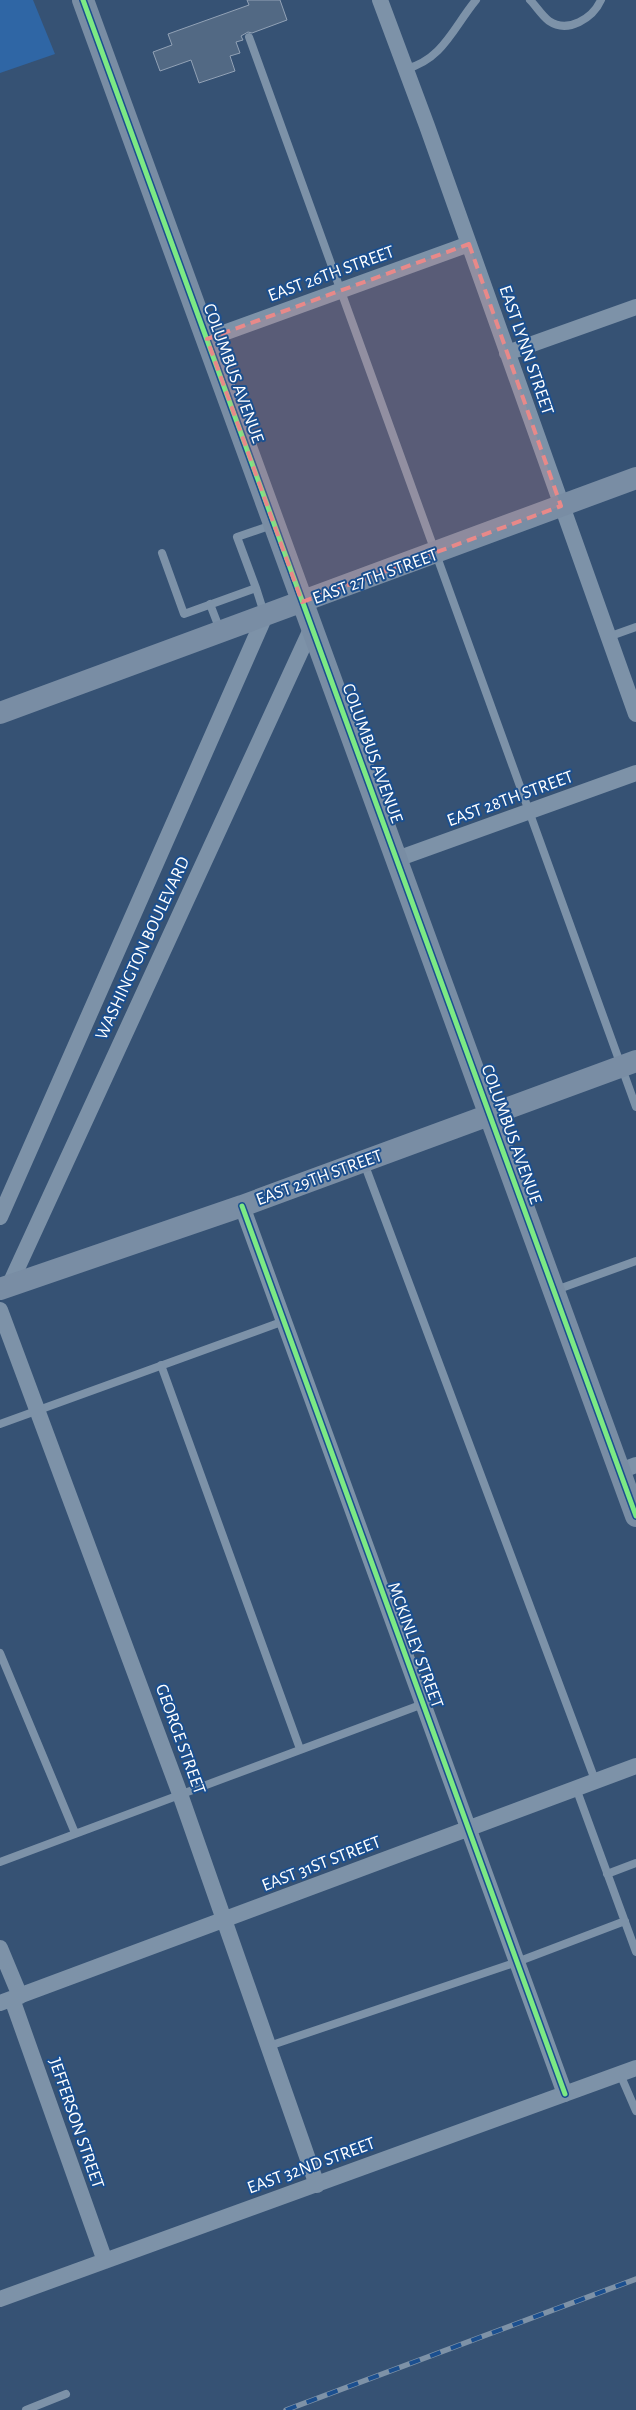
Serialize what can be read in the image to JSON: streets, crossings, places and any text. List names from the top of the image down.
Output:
{
  "streets": {
    "street": [
      "EAST 26TH STREET",
      "EAST LYNN STREET",
      "COLUMBUS AVENUE",
      "EAST 27TH STREET",
      "EAST 28TH STREET",
      "WASHINGTON BOULEVARD",
      "EAST 29TH STREET",
      "MCKINLEY STREET",
      "GEORGE STREET",
      "EAST 31ST STREET",
      "JEFFERSON STREET",
      "EAST 32ND STREET"
    ]
  },
  "crossings": [
    ["EAST 26TH STREET", "EAST LYNN STREET"],
    ["EAST 26TH STREET", "COLUMBUS AVENUE"],
    ["EAST LYNN STREET", "EAST 27TH STREET"],
    ["COLUMBUS AVENUE", "EAST 27TH STREET"],
    ["COLUMBUS AVENUE", "EAST 28TH STREET"],
    ["COLUMBUS AVENUE", "WASHINGTON BOULEVARD"],
    ["COLUMBUS AVENUE", "EAST 29TH STREET"],
    ["EAST 27TH STREET", "WASHINGTON BOULEVARD"],
    ["WASHINGTON BOULEVARD", "EAST 29TH STREET"],
    ["EAST 29TH STREET", "MCKINLEY STREET"],
    ["MCKINLEY STREET", "EAST 31ST STREET"],
    ["MCKINLEY STREET", "EAST 32ND STREET"],
    ["GEORGE STREET", "EAST 31ST STREET"],
    ["GEORGE STREET", "EAST 32ND STREET"],
    ["EAST 31ST STREET", "JEFFERSON STREET"],
    ["JEFFERSON STREET", "EAST 32ND STREET"]
  ]
}
